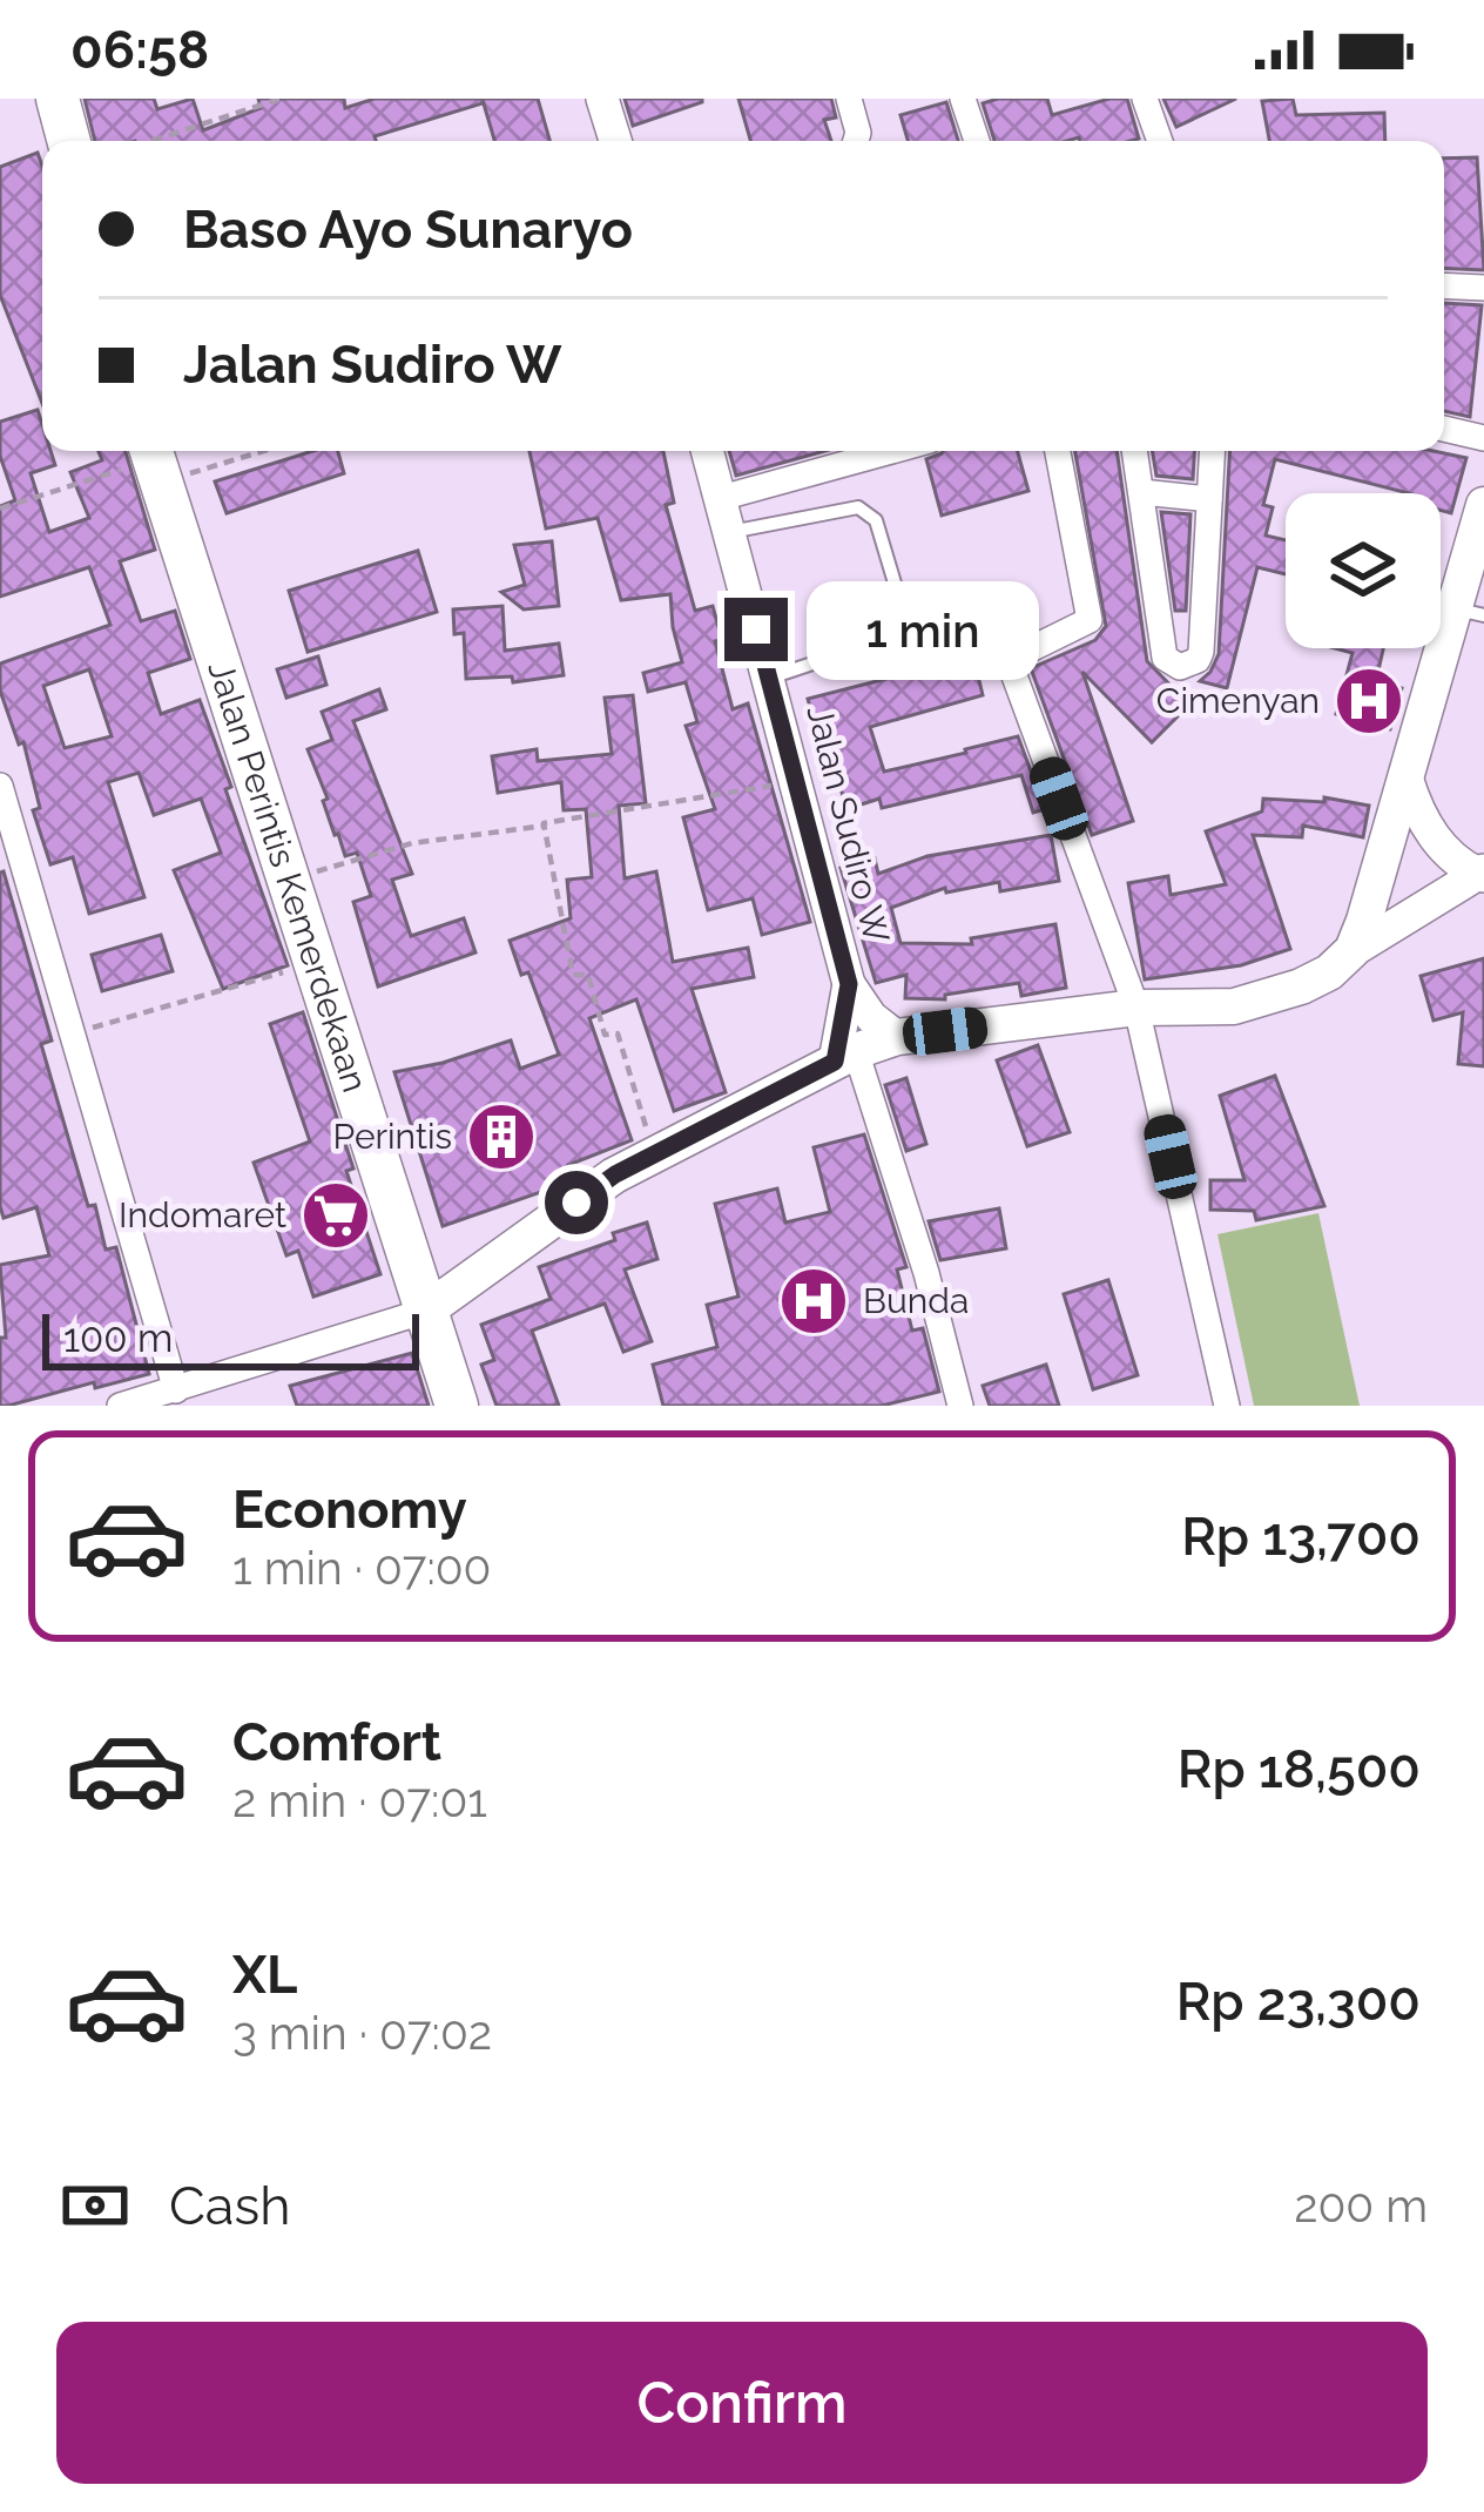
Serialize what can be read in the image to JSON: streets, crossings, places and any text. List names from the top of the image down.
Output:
{
  "streets": {
    "main road": ["Jalan Perintis Kemerdekaan"],
    "street": ["Jalan Sudiro W"]
  },
  "places": {
    "hospital": ["Cimenyan", "Bunda"],
    "building": ["Perintis"],
    "supermarket": ["Indomaret"]
  },
  "scale_bar": "100 m",
  "page": {
    "status": "06:58",
    "banner": ["Baso Ayo Sunaryo", "Jalan Sudiro W"],
    "bubble": "1 min",
    "scale": "100 m",
    "list": [
      {
        "name": "Economy",
        "note": "1 min · 07:00",
        "value": "Rp 13,700"
      },
      {
        "name": "Comfort",
        "note": "2 min · 07:01",
        "value": "Rp 18,500"
      },
      {
        "name": "XL",
        "note": "3 min · 07:02",
        "value": "Rp 23,300"
      }
    ],
    "pay": ["Cash", "200 m"],
    "buttons": "Confirm"
  }
}
